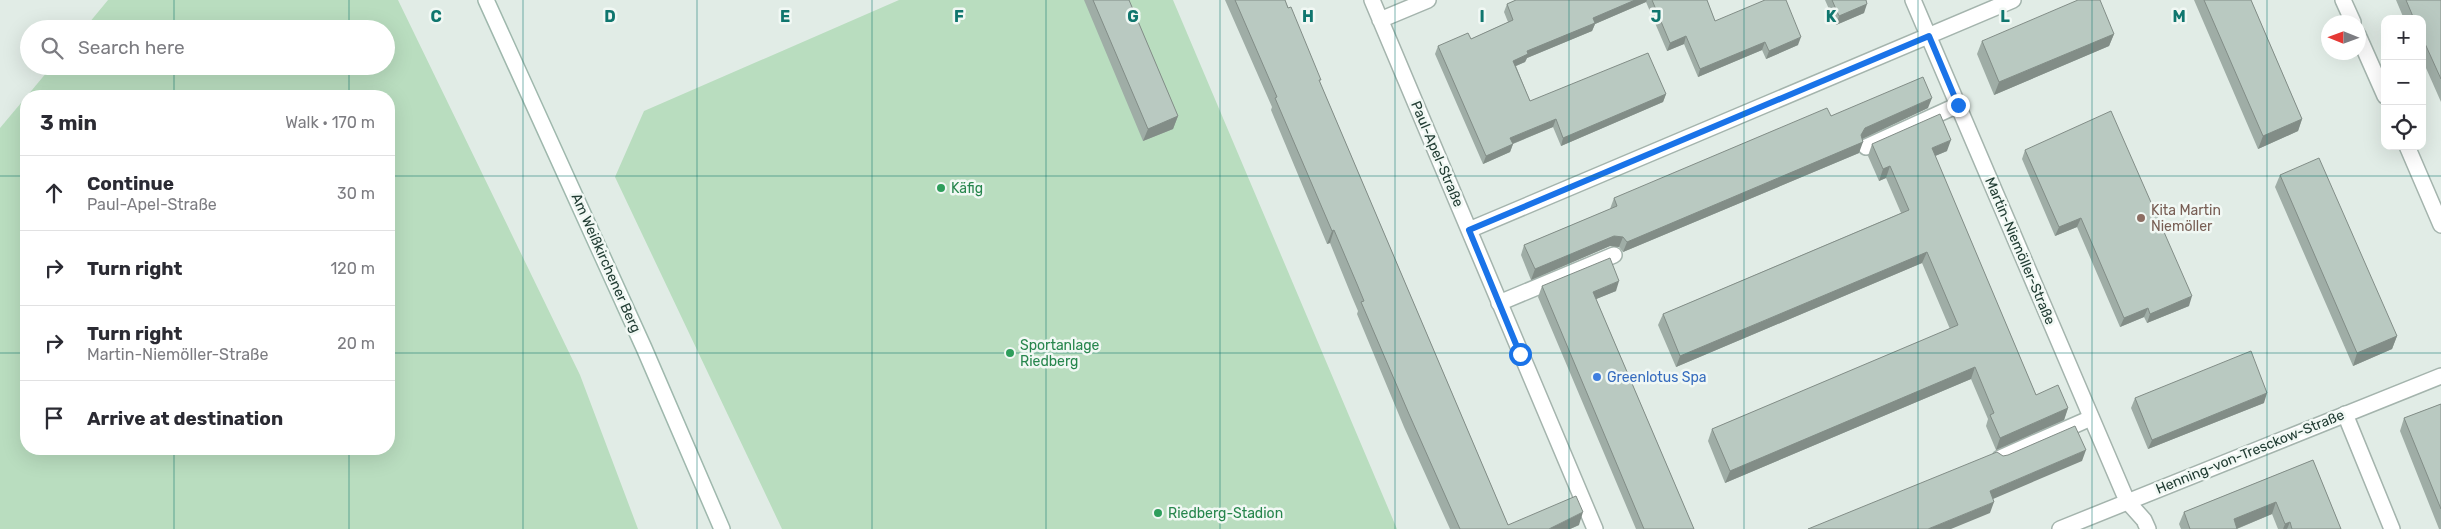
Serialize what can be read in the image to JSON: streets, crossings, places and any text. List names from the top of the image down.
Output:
{
  "streets": {
    "street": [
      "Paul-Apel-Straße",
      "Martin-Niemöller-Straße",
      "Am Weißkirchener Berg",
      "Henning-von-Tresckow-Straße"
    ]
  },
  "crossings": [
    ["Martin-Niemöller-Straße", "Henning-von-Tresckow-Straße"]
  ],
  "places": [
    "Käfig",
    "Kita Martin Niemöller",
    "Sportanlage Riedberg",
    "Greenlotus Spa",
    "Riedberg-Stadion"
  ],
  "north": "left",
  "page": {
    "map_buttons": ["+", "−"],
    "search": "Search here",
    "heading": ["3 min", "Walk · 170 m"],
    "list": [
      ["Continue", "Paul-Apel-Straße", "30 m"],
      ["Turn right", "120 m"],
      ["Turn right", "Martin-Niemöller-Straße", "20 m"],
      "Arrive at destination"
    ]
  },
  "grid": {
    "columns": [
      "C",
      "D",
      "E",
      "F",
      "G",
      "H",
      "I",
      "J",
      "K",
      "L",
      "M"
    ]
  }
}
